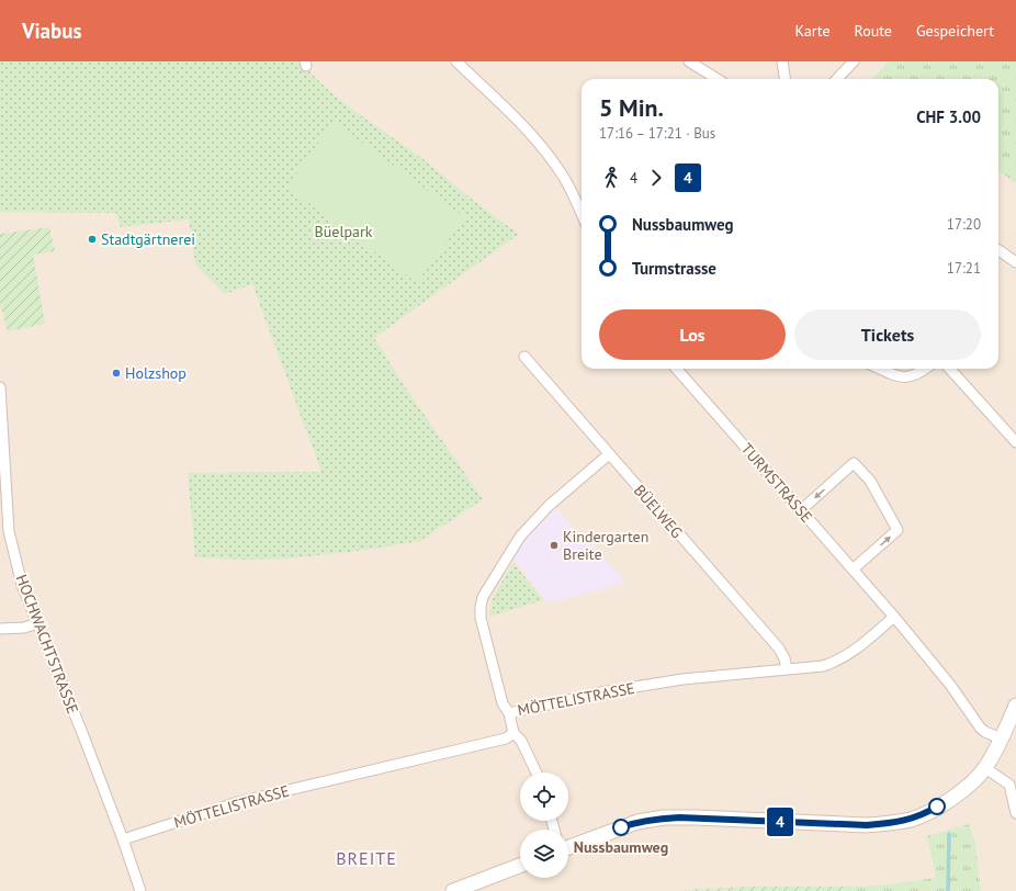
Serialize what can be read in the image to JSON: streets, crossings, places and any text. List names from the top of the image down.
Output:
{
  "streets": {
    "street": [
      "TURMSTRASSE",
      "BÜELWEG",
      "HOCHWACHTSTRASSE",
      "MÖTTELISTRASSE"
    ]
  },
  "crossings": [
    ["TURMSTRASSE", "MÖTTELISTRASSE"],
    ["BÜELWEG", "MÖTTELISTRASSE"],
    ["HOCHWACHTSTRASSE", "MÖTTELISTRASSE"]
  ],
  "districts": ["BREITE"],
  "parks": ["Büelpark"],
  "places": [
    "Stadtgärtnerei",
    "Holzshop",
    "Kindergarten Breite",
    "Nussbaumweg"
  ],
  "lines": ["bus line 4"],
  "page": {
    "header": "Viabus",
    "nav": ["Karte", "Route", "Gespeichert"],
    "on_map": "4",
    "heading": ["5 Min.", "17:16 – 17:21 · Bus", "CHF 3.00"],
    "legs": ["4", "4"],
    "list": [
      {
        "name": "Nussbaumweg",
        "value": "17:20"
      },
      {
        "name": "Turmstrasse",
        "value": "17:21"
      }
    ],
    "buttons": ["Los", "Tickets"]
  }
}
